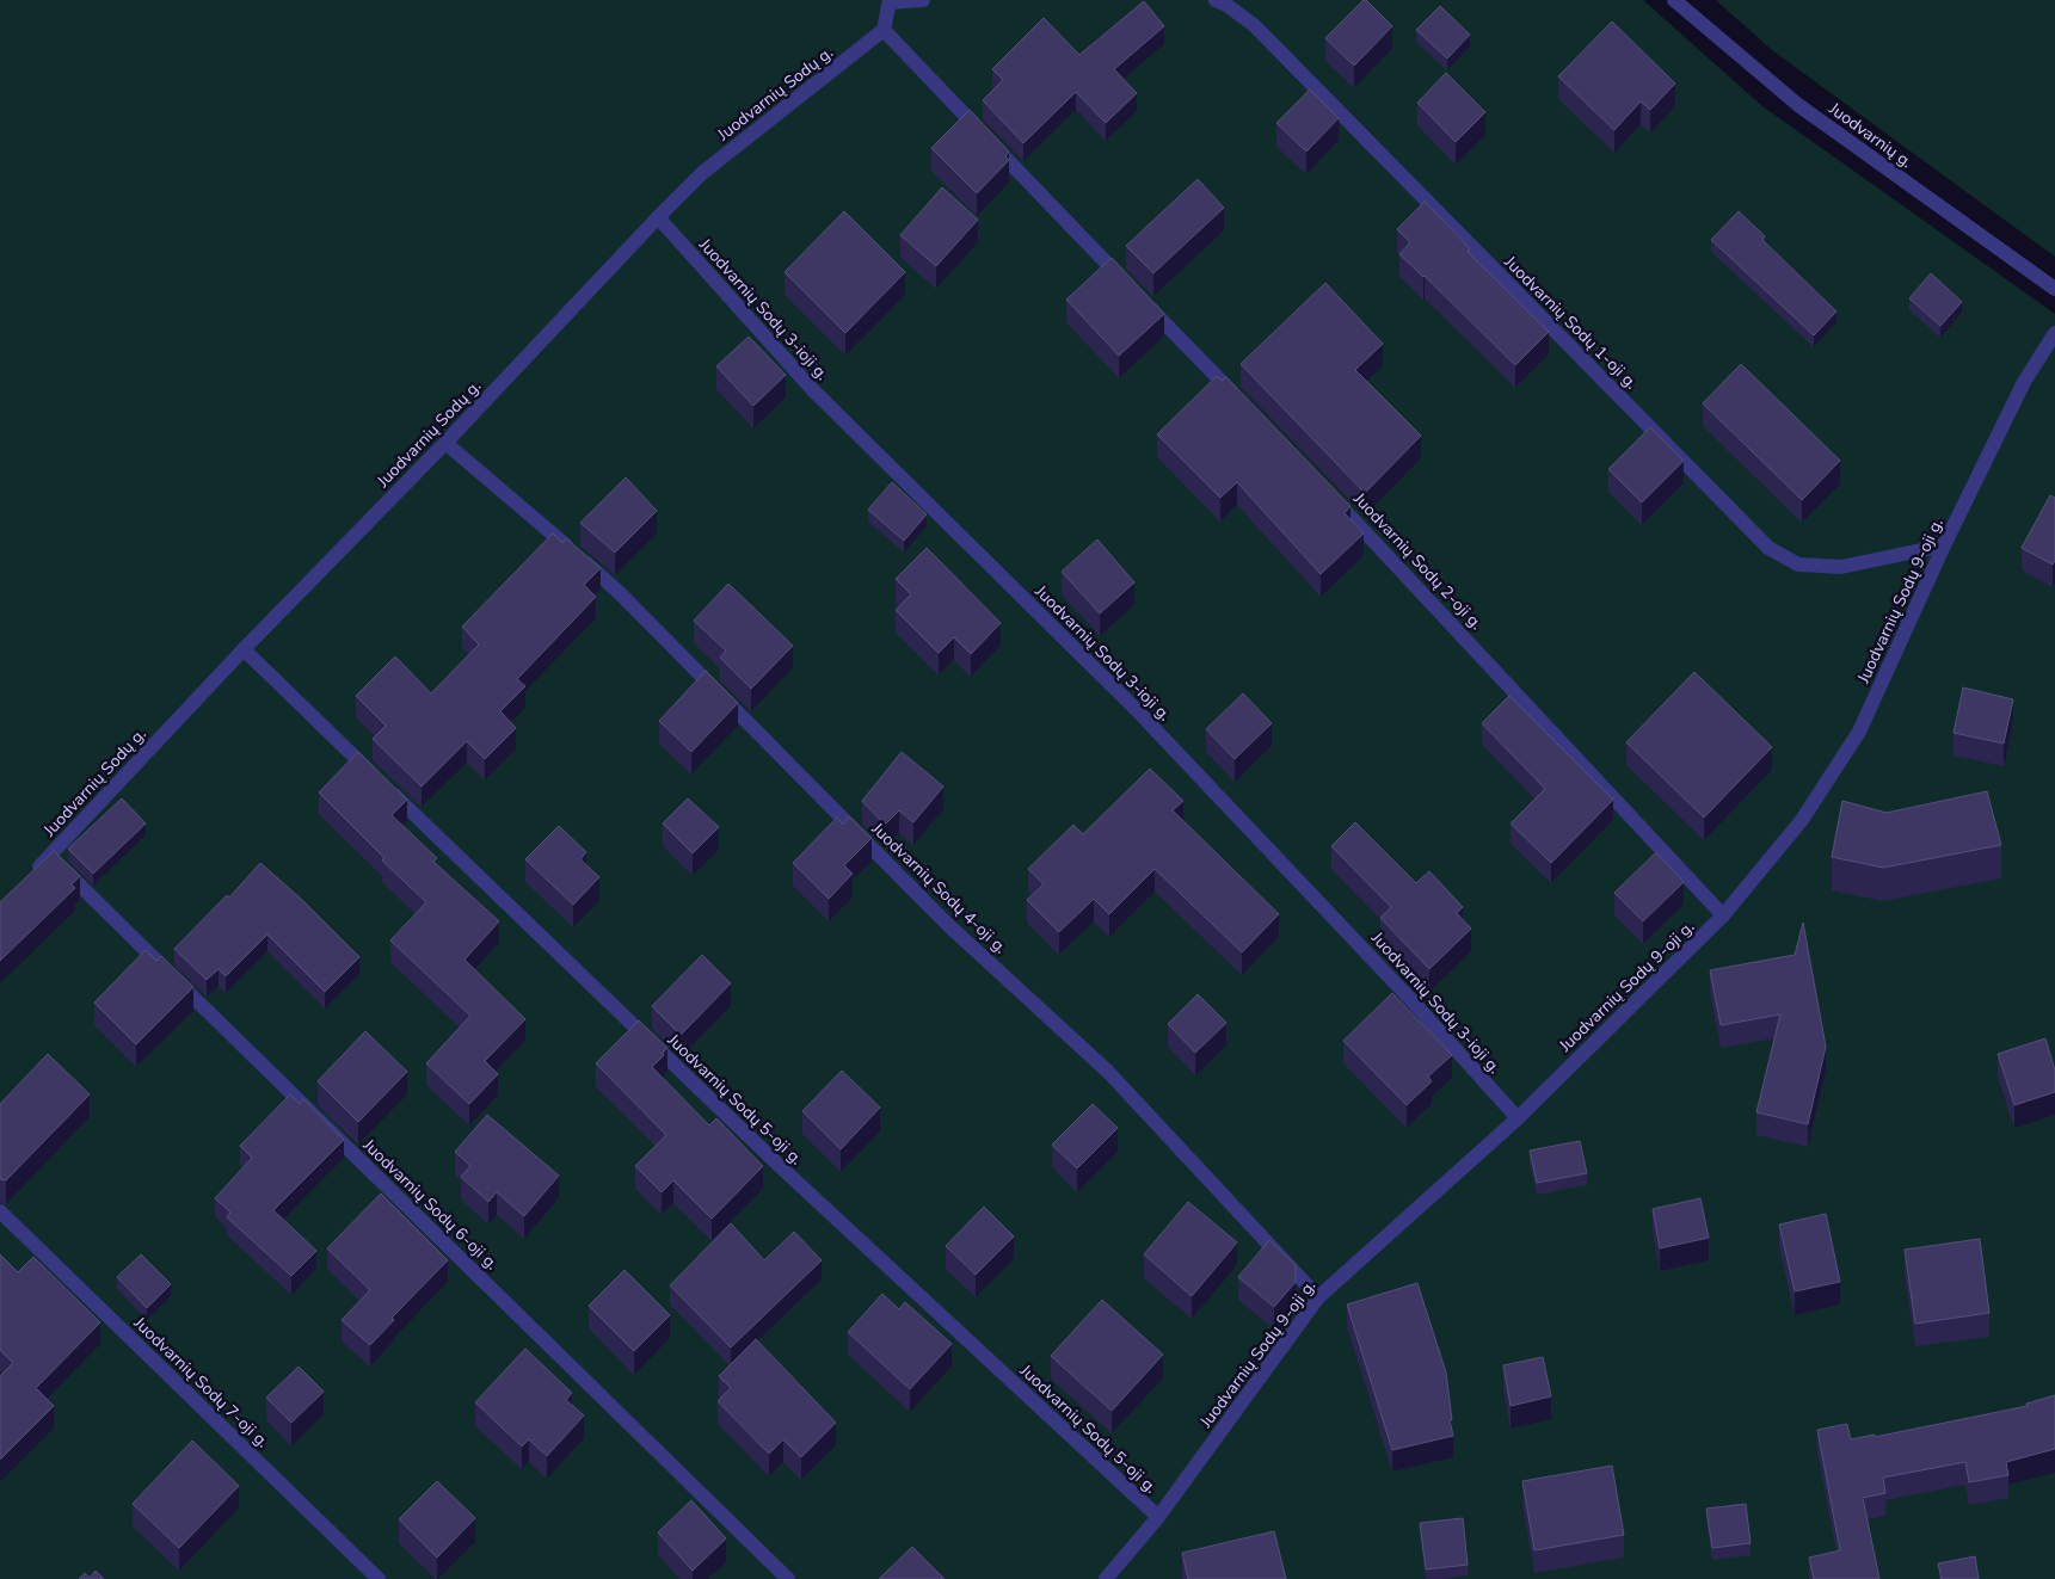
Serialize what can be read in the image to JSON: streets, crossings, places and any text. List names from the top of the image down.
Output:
{
  "streets": {
    "street": [
      "Juodvarnių Sodų g.",
      "Juodvarnių g.",
      "Juodvarnių Sodų 3-ioji g.",
      "Juodvarnių Sodų 1-oji g.",
      "Juodvarnių Sodų 2-oji g.",
      "Juodvarnių Sodų 9-oji g.",
      "Juodvarnių Sodų 4-oji g.",
      "Juodvarnių Sodų 5-oji g.",
      "Juodvarnių Sodų 6-oji g.",
      "Juodvarnių Sodų 7-oji g."
    ]
  },
  "crossings": [
    ["Juodvarnių Sodų g.", "Juodvarnių Sodų 3-ioji g."],
    ["Juodvarnių Sodų g.", "Juodvarnių Sodų 4-oji g."],
    ["Juodvarnių Sodų g.", "Juodvarnių Sodų 5-oji g."],
    ["Juodvarnių Sodų g.", "Juodvarnių Sodų 6-oji g."],
    ["Juodvarnių Sodų 3-ioji g.", "Juodvarnių Sodų 9-oji g."],
    ["Juodvarnių Sodų 1-oji g.", "Juodvarnių Sodų 9-oji g."],
    ["Juodvarnių Sodų 2-oji g.", "Juodvarnių Sodų 9-oji g."],
    ["Juodvarnių Sodų 9-oji g.", "Juodvarnių Sodų 4-oji g."],
    ["Juodvarnių Sodų 9-oji g.", "Juodvarnių Sodų 5-oji g."]
  ]
}
